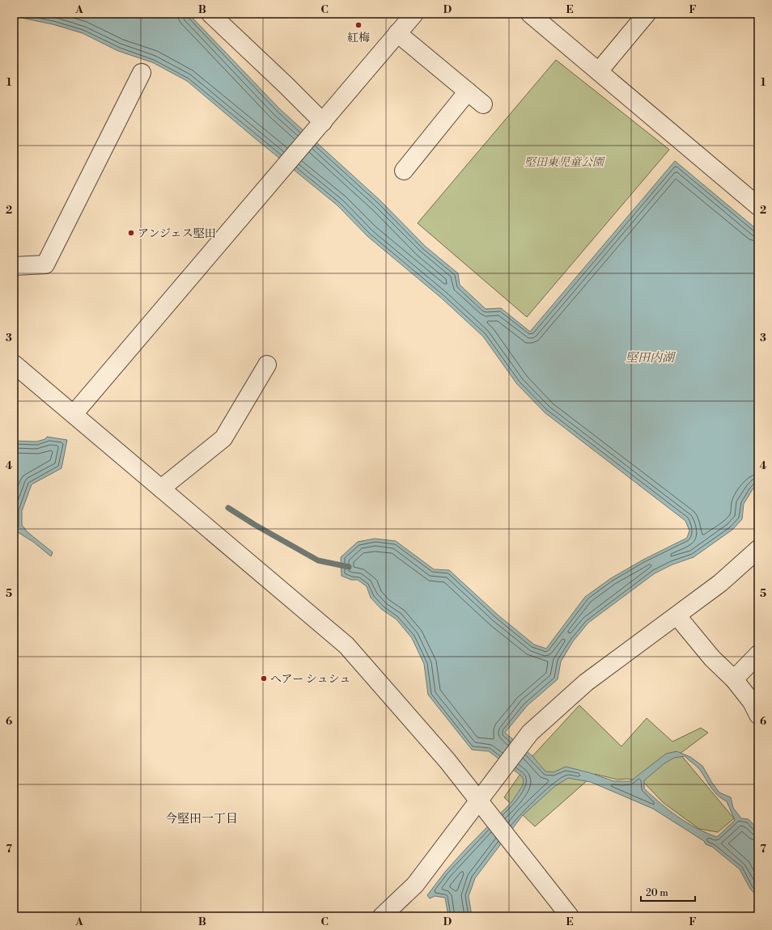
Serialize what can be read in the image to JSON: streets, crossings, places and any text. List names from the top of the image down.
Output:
{
  "districts": ["今堅田一丁目"],
  "water": ["堅田内湖"],
  "parks": ["堅田東児童公園"],
  "places": ["紅梅", "アンジェス堅田", "ヘアー シュシュ"],
  "scale_bar": "20 m",
  "grid": {
    "columns": [
      "A",
      "B",
      "C",
      "D",
      "E",
      "F"
    ],
    "rows": [
      "1",
      "2",
      "3",
      "4",
      "5",
      "6",
      "7"
    ]
  }
}
